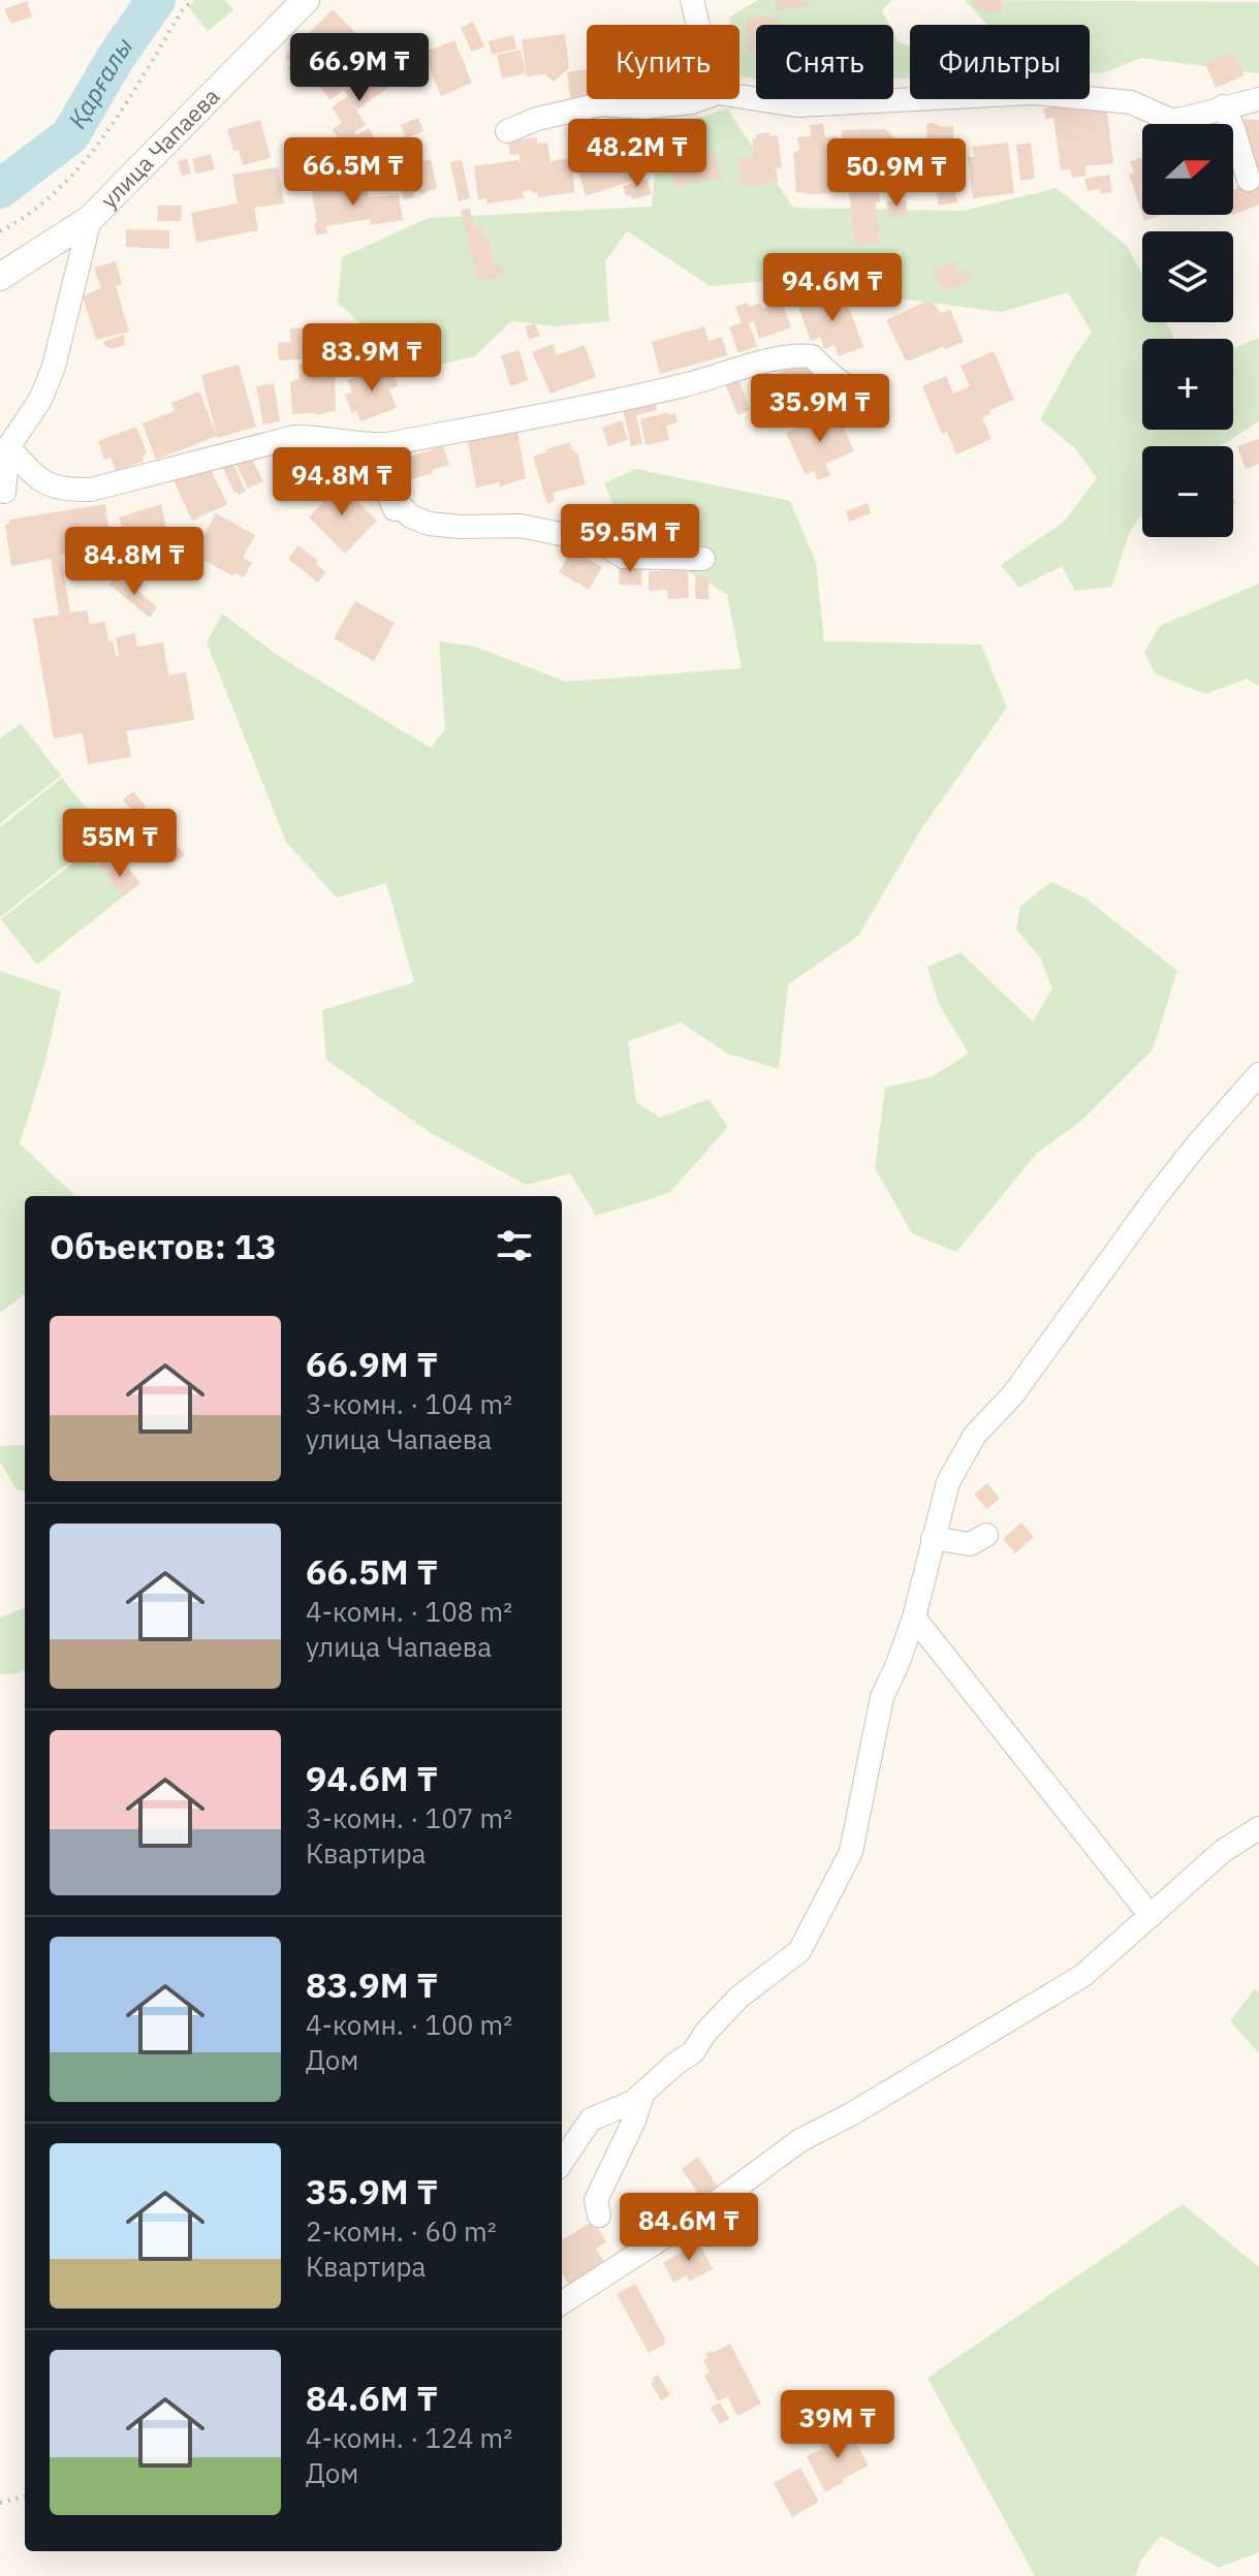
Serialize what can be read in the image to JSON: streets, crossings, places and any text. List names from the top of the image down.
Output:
{
  "streets": {
    "street": ["улица Чапаева"]
  },
  "water": ["Қарғалы"],
  "north": "right",
  "page": {
    "chip": ["Купить", "Снять", "Фильтры"],
    "price": [
      "66.9M ₸",
      "48.2M ₸",
      "66.5M ₸",
      "50.9M ₸",
      "94.6M ₸",
      "83.9M ₸",
      "35.9M ₸",
      "94.8M ₸",
      "59.5M ₸",
      "84.8M ₸",
      "55M ₸",
      "84.6M ₸",
      "39M ₸"
    ],
    "map_buttons": ["+", "−"],
    "heading": "Объектов: 13",
    "list": [
      {
        "name": "66.9M ₸",
        "note": "3-комн. · 104 m² · улица Чапаева"
      },
      {
        "name": "66.5M ₸",
        "note": "4-комн. · 108 m² · улица Чапаева"
      },
      {
        "name": "94.6M ₸",
        "note": "3-комн. · 107 m² · Квартира"
      },
      {
        "name": "83.9M ₸",
        "note": "4-комн. · 100 m² · Дом"
      },
      {
        "name": "35.9M ₸",
        "note": "2-комн. · 60 m² · Квартира"
      },
      {
        "name": "84.6M ₸",
        "note": "4-комн. · 124 m² · Дом"
      }
    ]
  }
}
